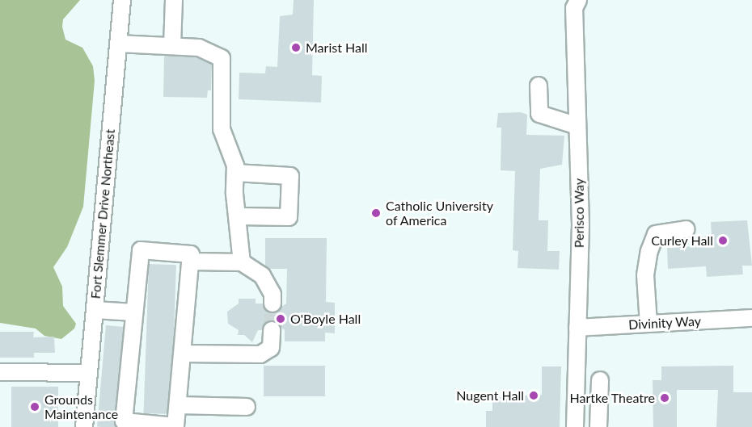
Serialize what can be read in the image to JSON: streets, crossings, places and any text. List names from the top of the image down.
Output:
{
  "streets": {
    "street": ["Perisco Way", "Fort Slemmer Drive Northeast", "Divinity Way"]
  },
  "crossings": [
    ["Perisco Way", "Divinity Way"]
  ],
  "places": [
    "Marist Hall",
    "Catholic University of America",
    "Curley Hall",
    "O'Boyle Hall",
    "Nugent Hall",
    "Hartke Theatre",
    "Grounds Maintenance"
  ]
}
